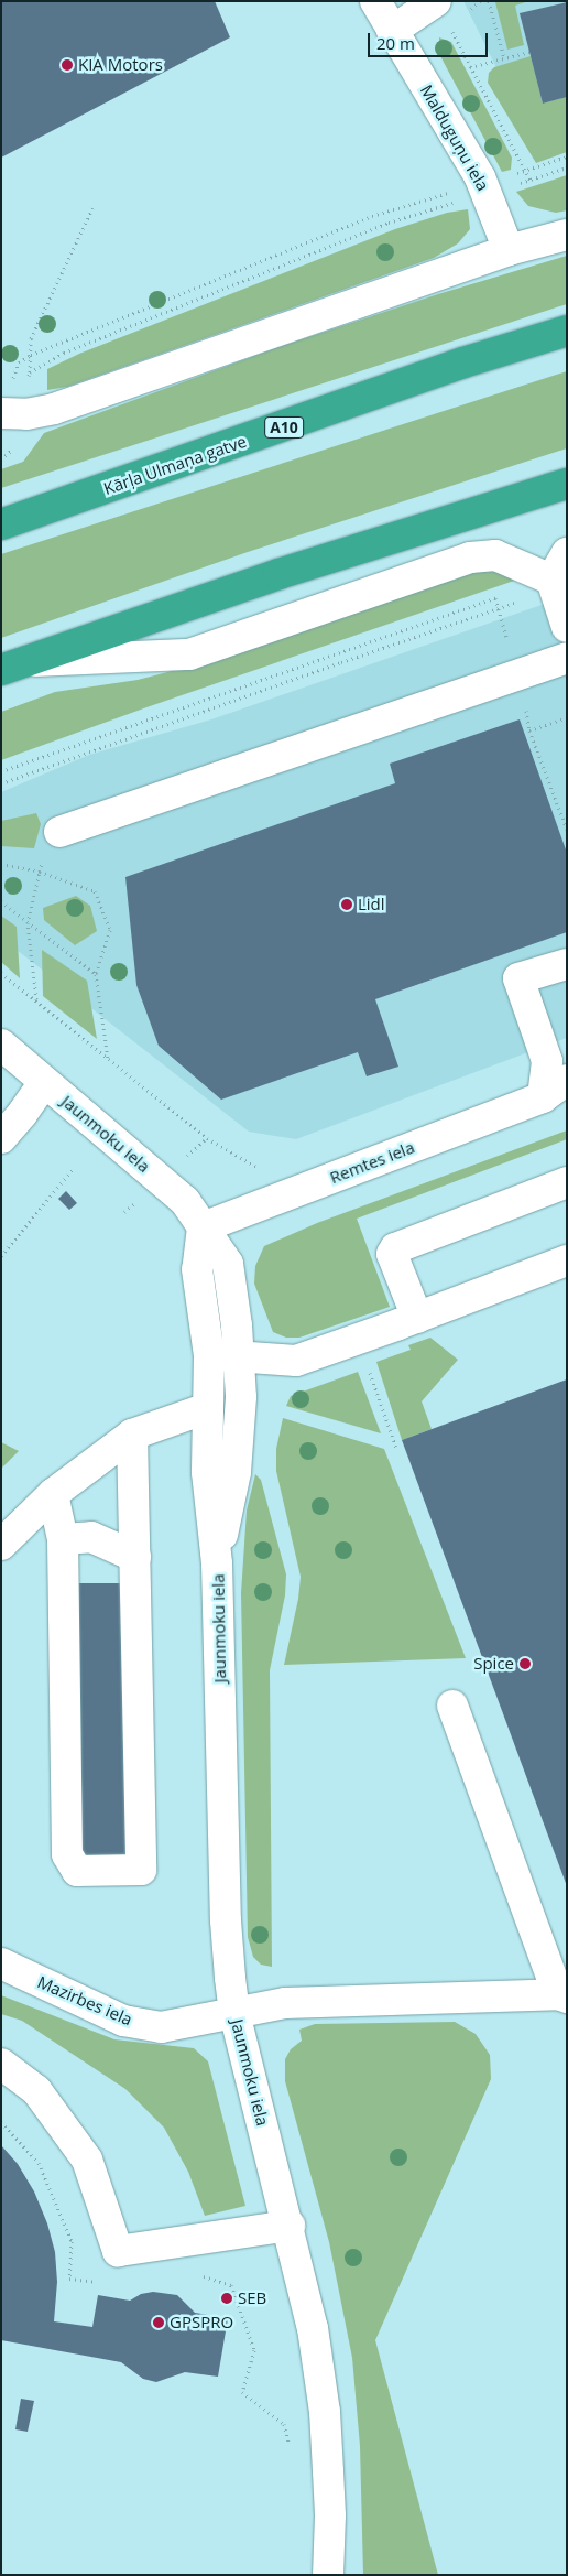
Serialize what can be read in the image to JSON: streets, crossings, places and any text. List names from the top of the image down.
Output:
{
  "streets": {
    "highway": ["A10", "Kārļa Ulmaņa gatve"],
    "street": [
      "Malduguņu iela",
      "Jaunmoku iela",
      "Remtes iela",
      "Mazirbes iela"
    ]
  },
  "crossings": [
    ["Jaunmoku iela", "Remtes iela"],
    ["Jaunmoku iela", "Mazirbes iela"]
  ],
  "places": [
    "KIA Motors",
    "Lidl",
    "Spice",
    "SEB",
    "GPSPRO"
  ],
  "scale_bar": "20 m"
}
